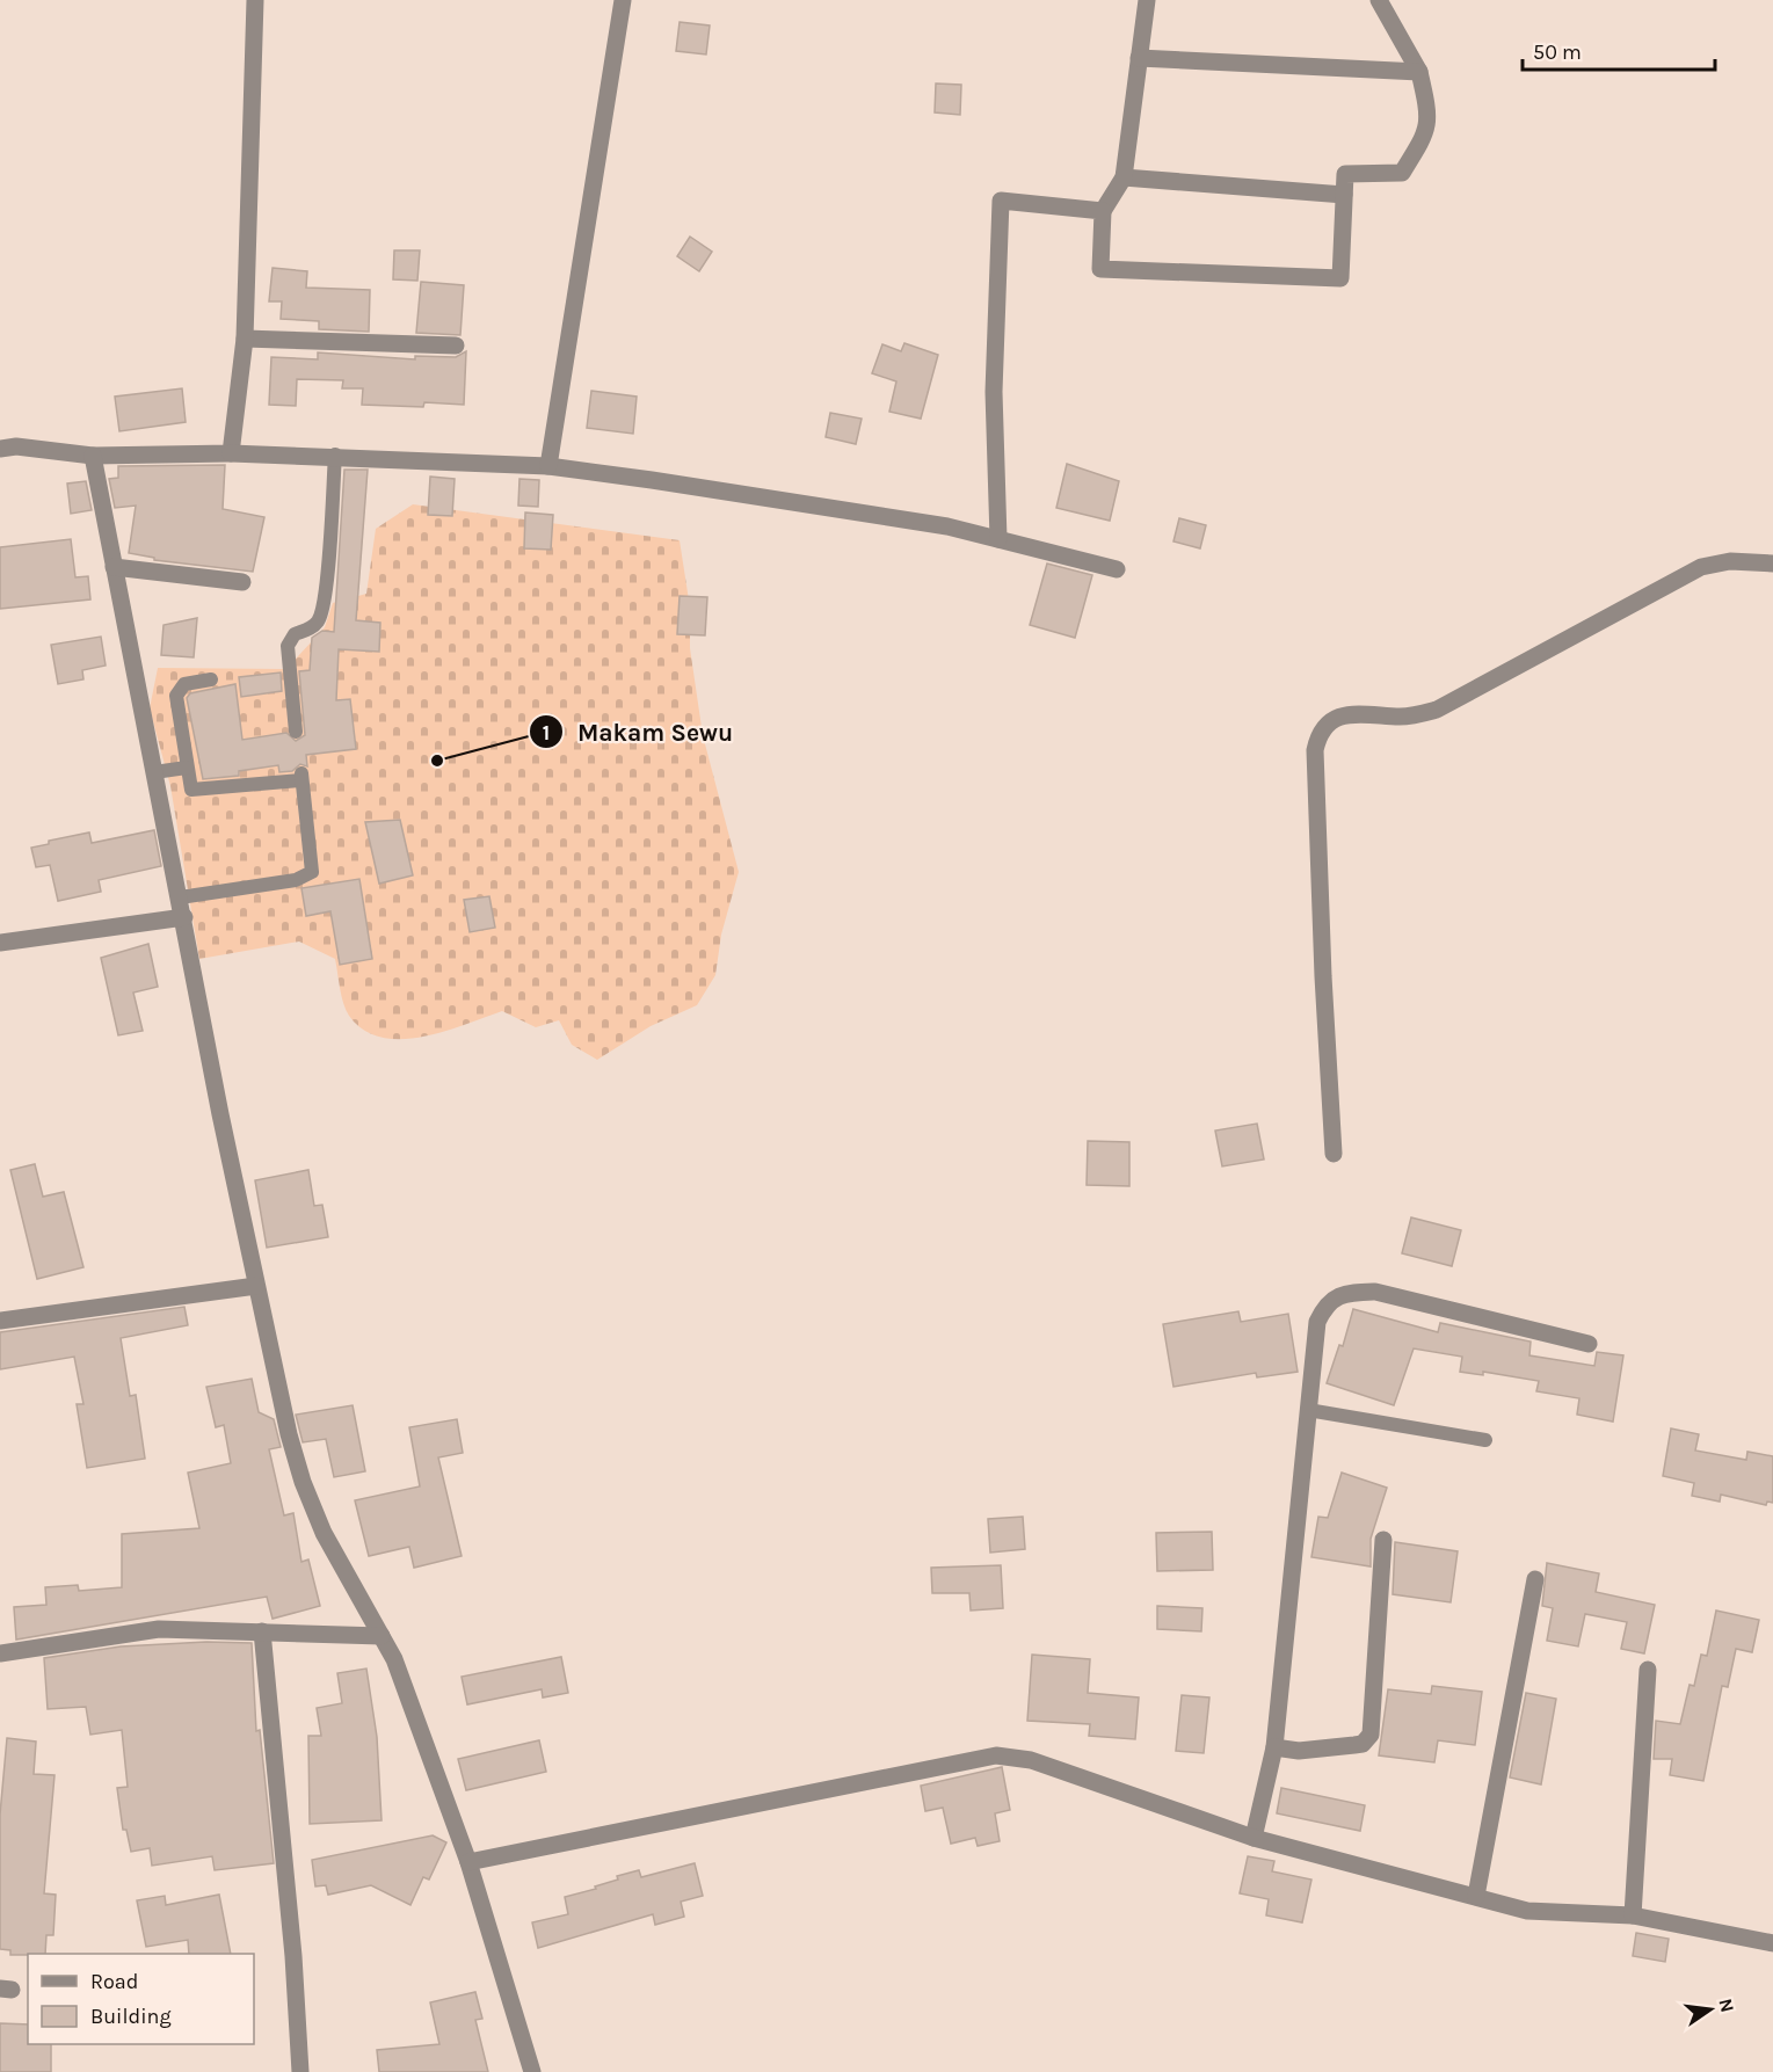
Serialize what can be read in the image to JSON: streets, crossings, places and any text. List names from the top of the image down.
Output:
{
  "places": ["Makam Sewu"],
  "legend": ["Road", "Building"],
  "scale_bar": "50 m",
  "north": "right"
}
